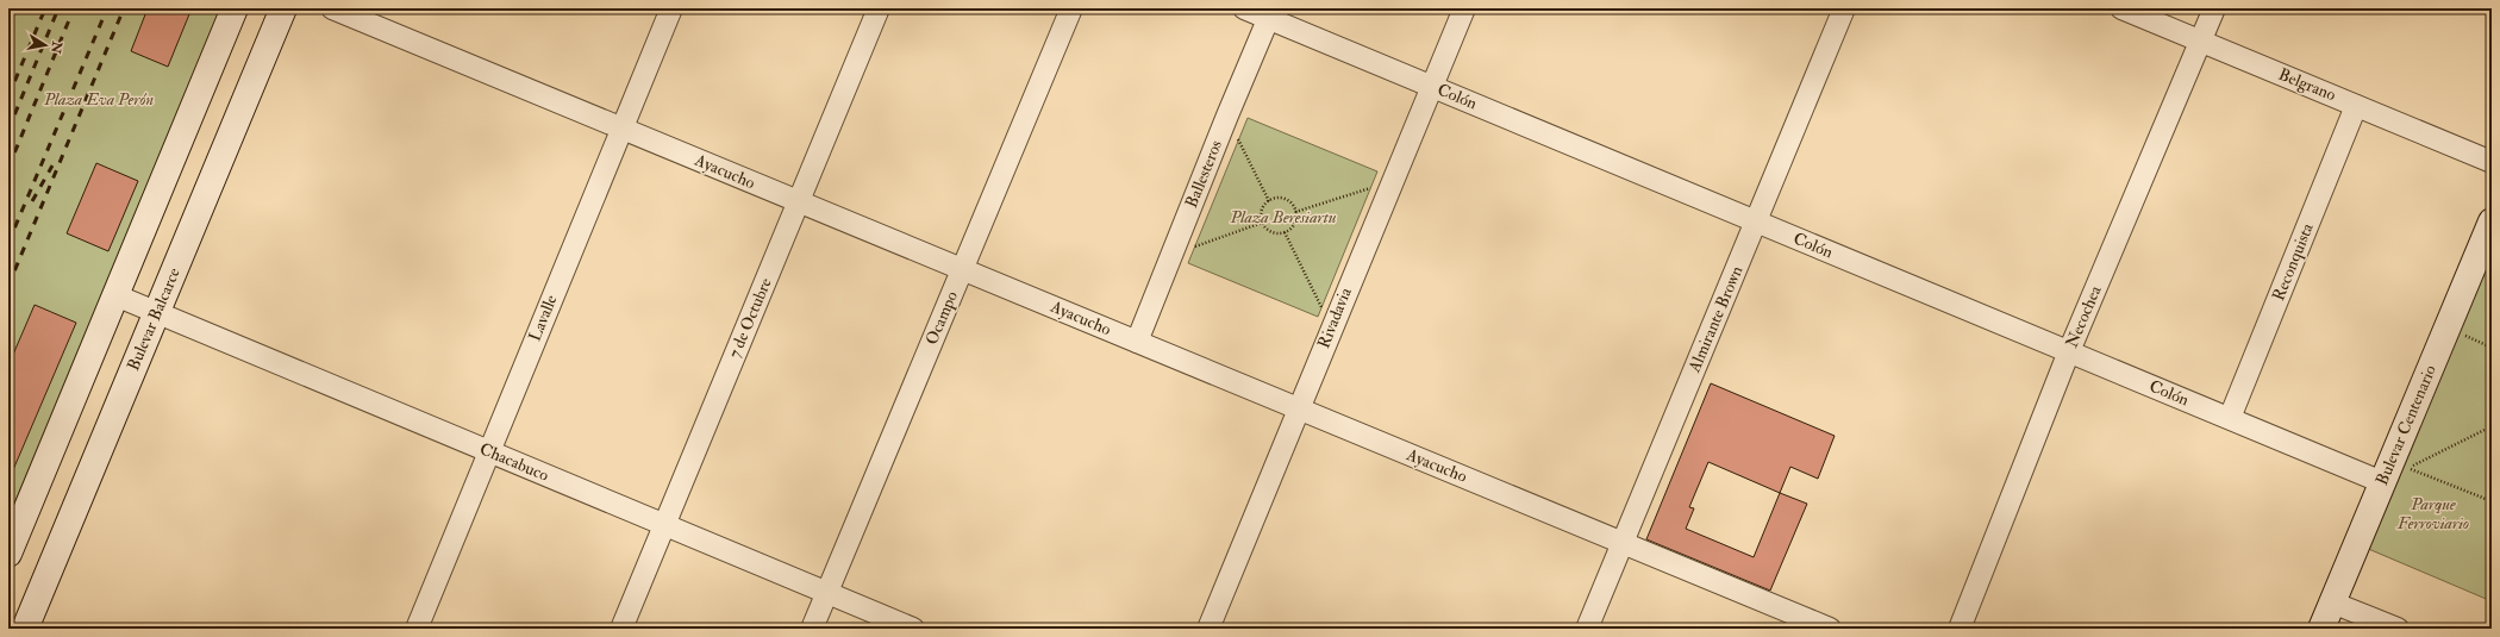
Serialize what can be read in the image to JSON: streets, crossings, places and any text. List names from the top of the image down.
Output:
{
  "streets": {
    "main road": ["Bulevar Balcarce", "Bulevar Centenario"],
    "street": [
      "Belgrano",
      "Colón",
      "Ayacucho",
      "Ballesteros",
      "Reconquista",
      "Necochea",
      "Lavalle",
      "7 de Octubre",
      "Ocampo",
      "Rivadavia",
      "Almirante Brown",
      "Chacabuco"
    ]
  },
  "crossings": [
    ["Belgrano", "Reconquista"],
    ["Belgrano", "Necochea"],
    ["Colón", "Ballesteros"],
    ["Colón", "Reconquista"],
    ["Colón", "Necochea"],
    ["Colón", "Rivadavia"],
    ["Colón", "Almirante Brown"],
    ["Colón", "Bulevar Centenario"],
    ["Ayacucho", "Ballesteros"],
    ["Ayacucho", "Lavalle"],
    ["Ayacucho", "7 de Octubre"],
    ["Ayacucho", "Ocampo"],
    ["Ayacucho", "Rivadavia"],
    ["Ayacucho", "Almirante Brown"],
    ["Lavalle", "Chacabuco"],
    ["7 de Octubre", "Chacabuco"],
    ["Ocampo", "Chacabuco"],
    ["Bulevar Balcarce", "Chacabuco"]
  ],
  "parks": ["Plaza Eva Perón", "Plaza Beresiartu", "Parque Ferroviario"],
  "north": "right"
}
